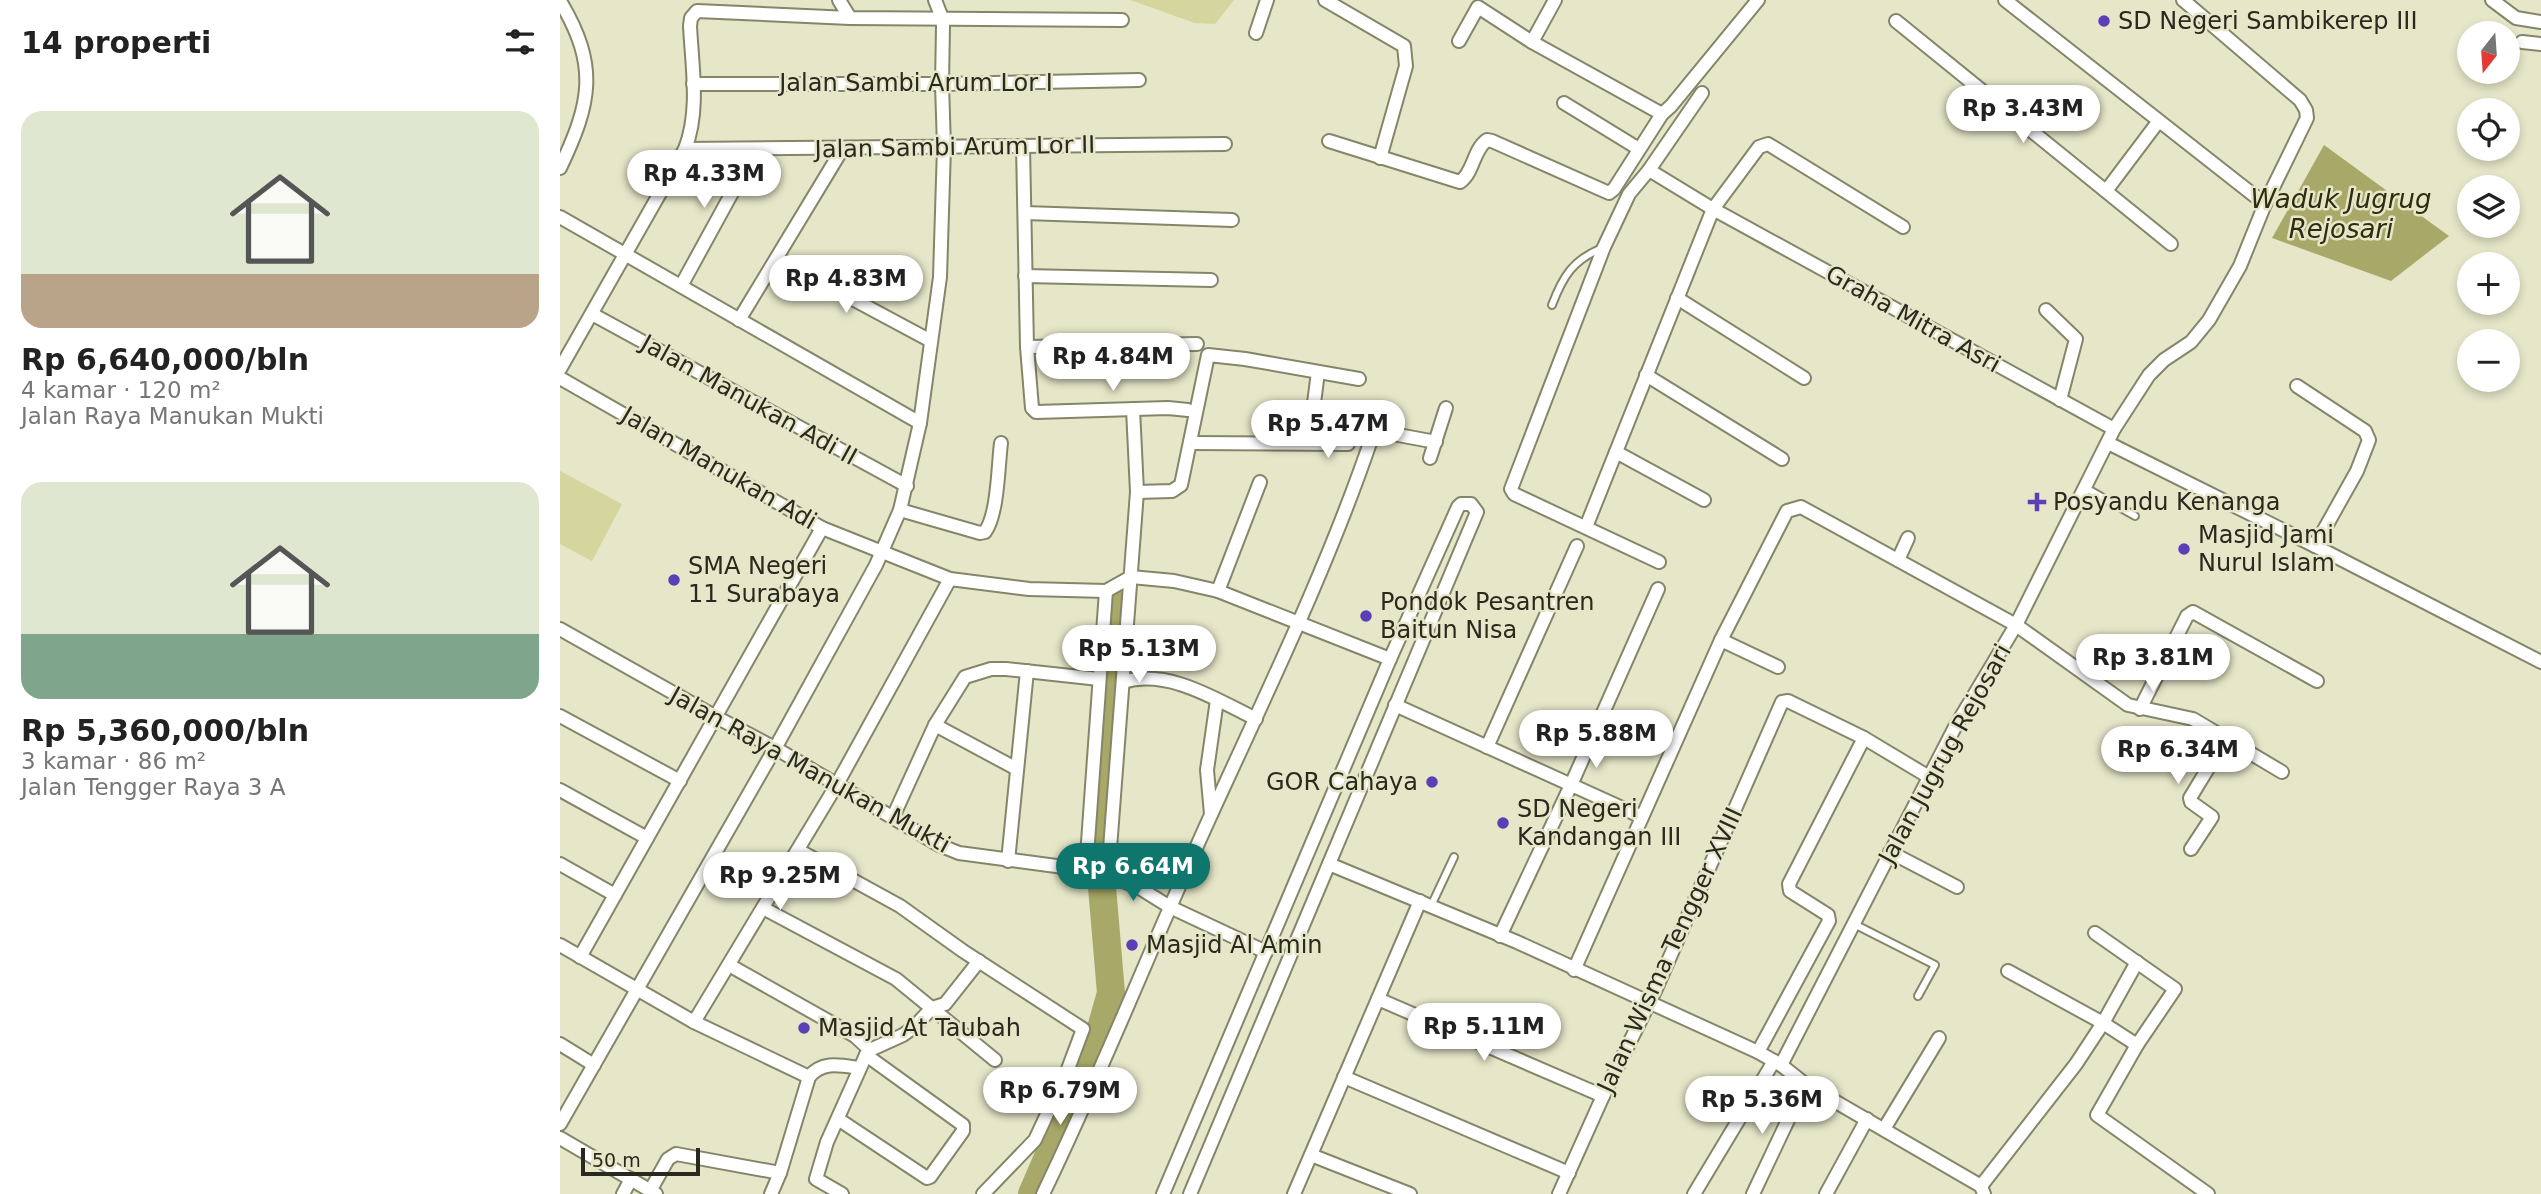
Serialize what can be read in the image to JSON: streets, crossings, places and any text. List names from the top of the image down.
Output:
{
  "streets": {
    "street": [
      "Jalan Sambi Arum Lor I",
      "Jalan Sambi Arum Lor II",
      "Graha Mitra Asri",
      "Jalan Manukan Adi II",
      "Jalan Manukan Adi",
      "Jalan Jugrug Rejosari",
      "Jalan Raya Manukan Mukti",
      "Jalan Wisma Tengger XVIII"
    ]
  },
  "crossings": [
    ["Graha Mitra Asri", "Jalan Jugrug Rejosari"]
  ],
  "water": ["Waduk Jugrug Rejosari"],
  "places": {
    "other": [
      "SD Negeri Sambikerep III",
      "Masjid Jami Nurul Islam",
      "SMA Negeri 11 Surabaya",
      "Pondok Pesantren Baitun Nisa",
      "GOR Cahaya",
      "SD Negeri Kandangan III",
      "Masjid Al Amin",
      "Masjid At Taubah"
    ],
    "health": ["Posyandu Kenanga"]
  },
  "scale_bar": "50 m",
  "north": "bottom",
  "page": {
    "heading": "14 properti",
    "map_buttons": ["+", "−"],
    "list": [
      {
        "name": "Rp 6,640,000/bln",
        "note": "4 kamar · 120 m² · Jalan Raya Manukan Mukti"
      },
      {
        "name": "Rp 5,360,000/bln",
        "note": "3 kamar · 86 m² · Jalan Tengger Raya 3 A"
      }
    ],
    "price": [
      "Rp 3.43M",
      "Rp 4.33M",
      "Rp 4.83M",
      "Rp 4.84M",
      "Rp 5.47M",
      "Rp 5.13M",
      "Rp 3.81M",
      "Rp 5.88M",
      "Rp 6.34M",
      "Rp 6.64M",
      "Rp 9.25M",
      "Rp 5.11M",
      "Rp 6.79M",
      "Rp 5.36M"
    ],
    "scale": "50 m"
  }
}
